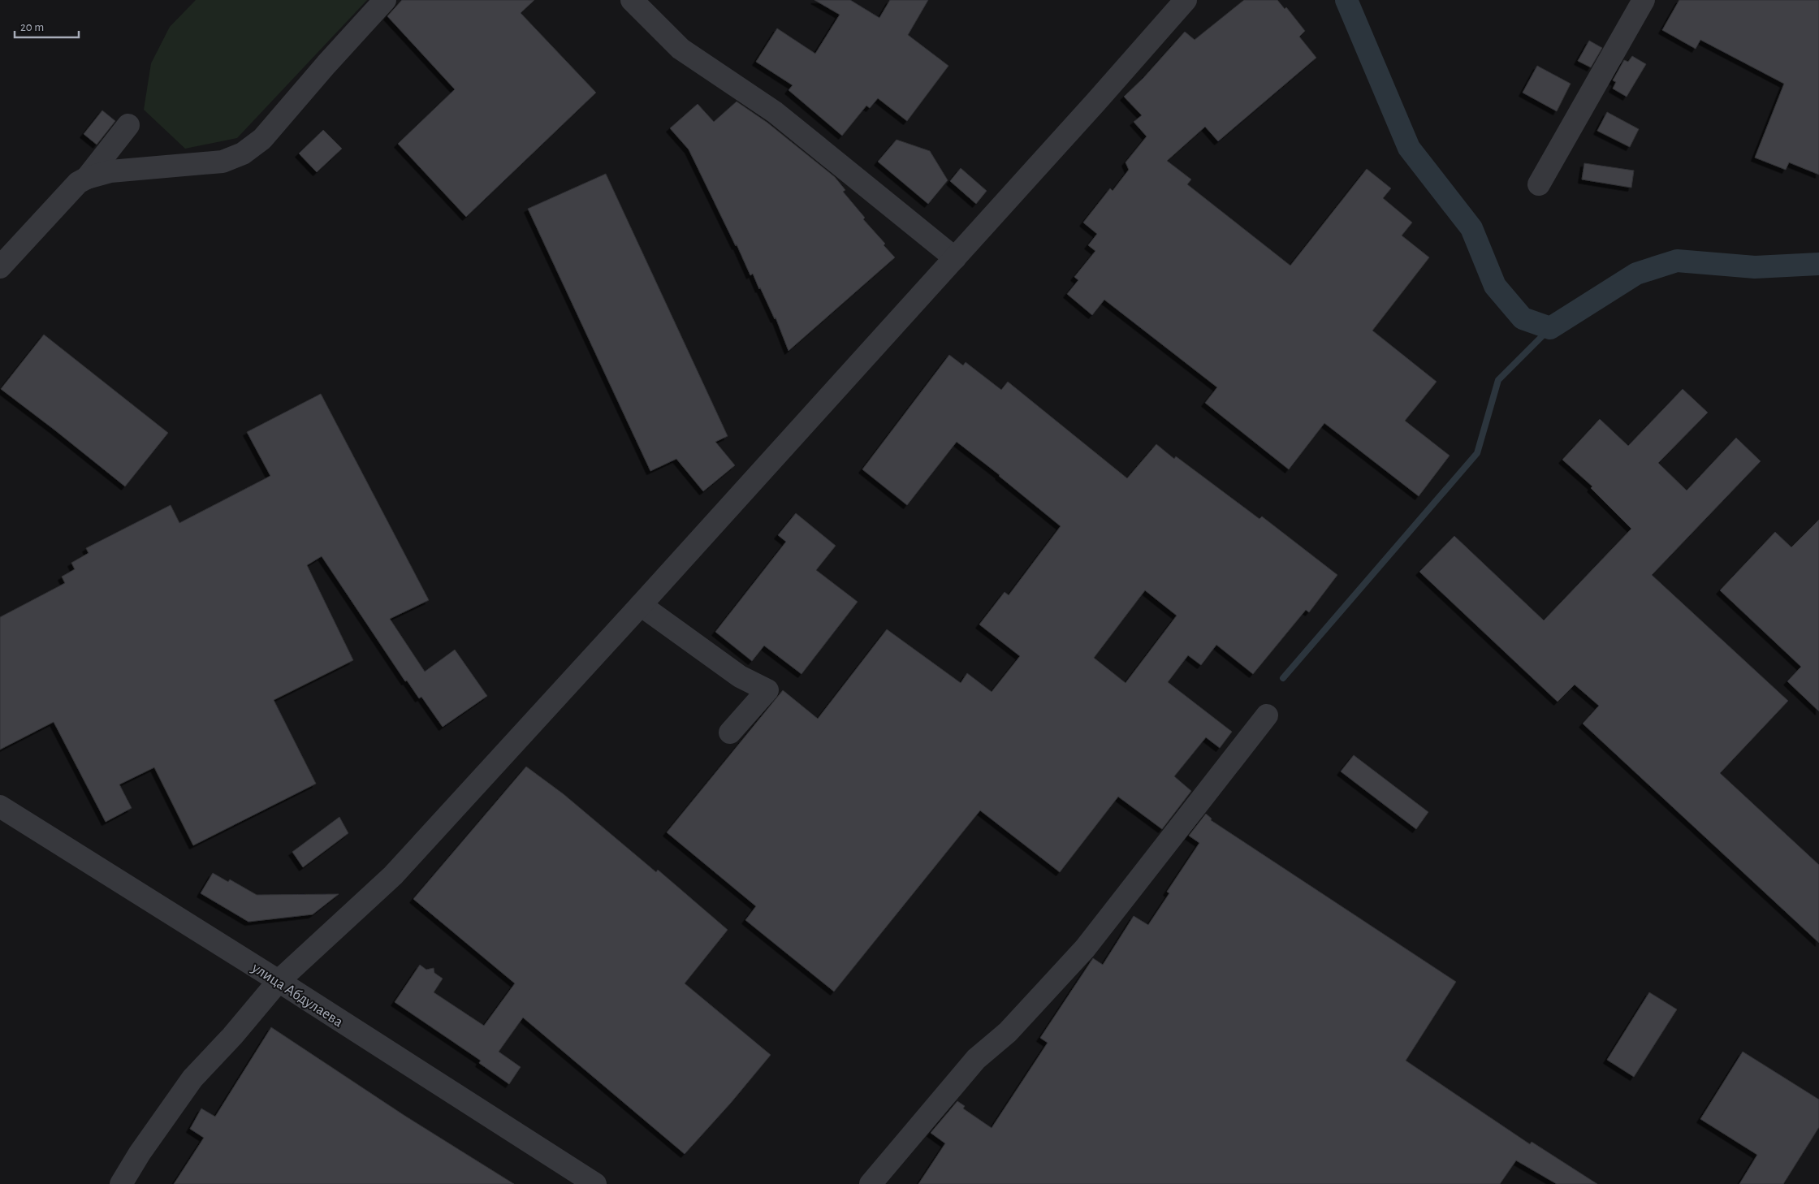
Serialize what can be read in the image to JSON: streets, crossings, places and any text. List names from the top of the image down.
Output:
{
  "streets": {
    "street": ["улица Абдулаева"]
  },
  "scale_bar": "20 m"
}
